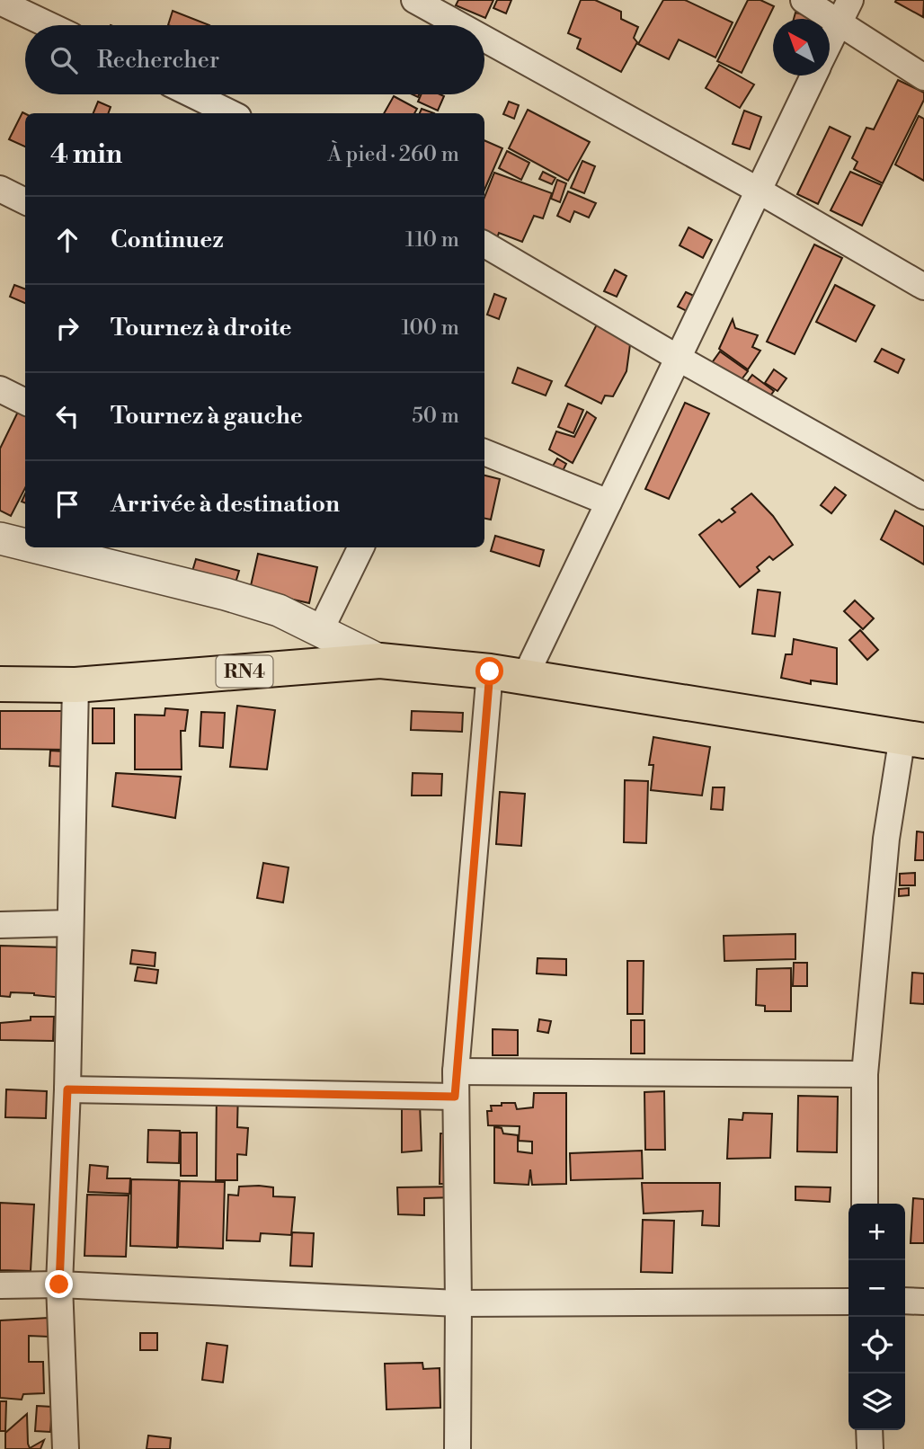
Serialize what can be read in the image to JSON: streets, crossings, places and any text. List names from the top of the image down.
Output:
{
  "streets": {
    "highway": ["RN4"]
  },
  "north": "top left",
  "page": {
    "search": "Rechercher",
    "heading": ["4 min", "À pied · 260 m"],
    "list": [
      ["Continuez", "110 m"],
      ["Tournez à droite", "100 m"],
      ["Tournez à gauche", "50 m"],
      "Arrivée à destination"
    ],
    "map_buttons": ["+", "−"]
  }
}
